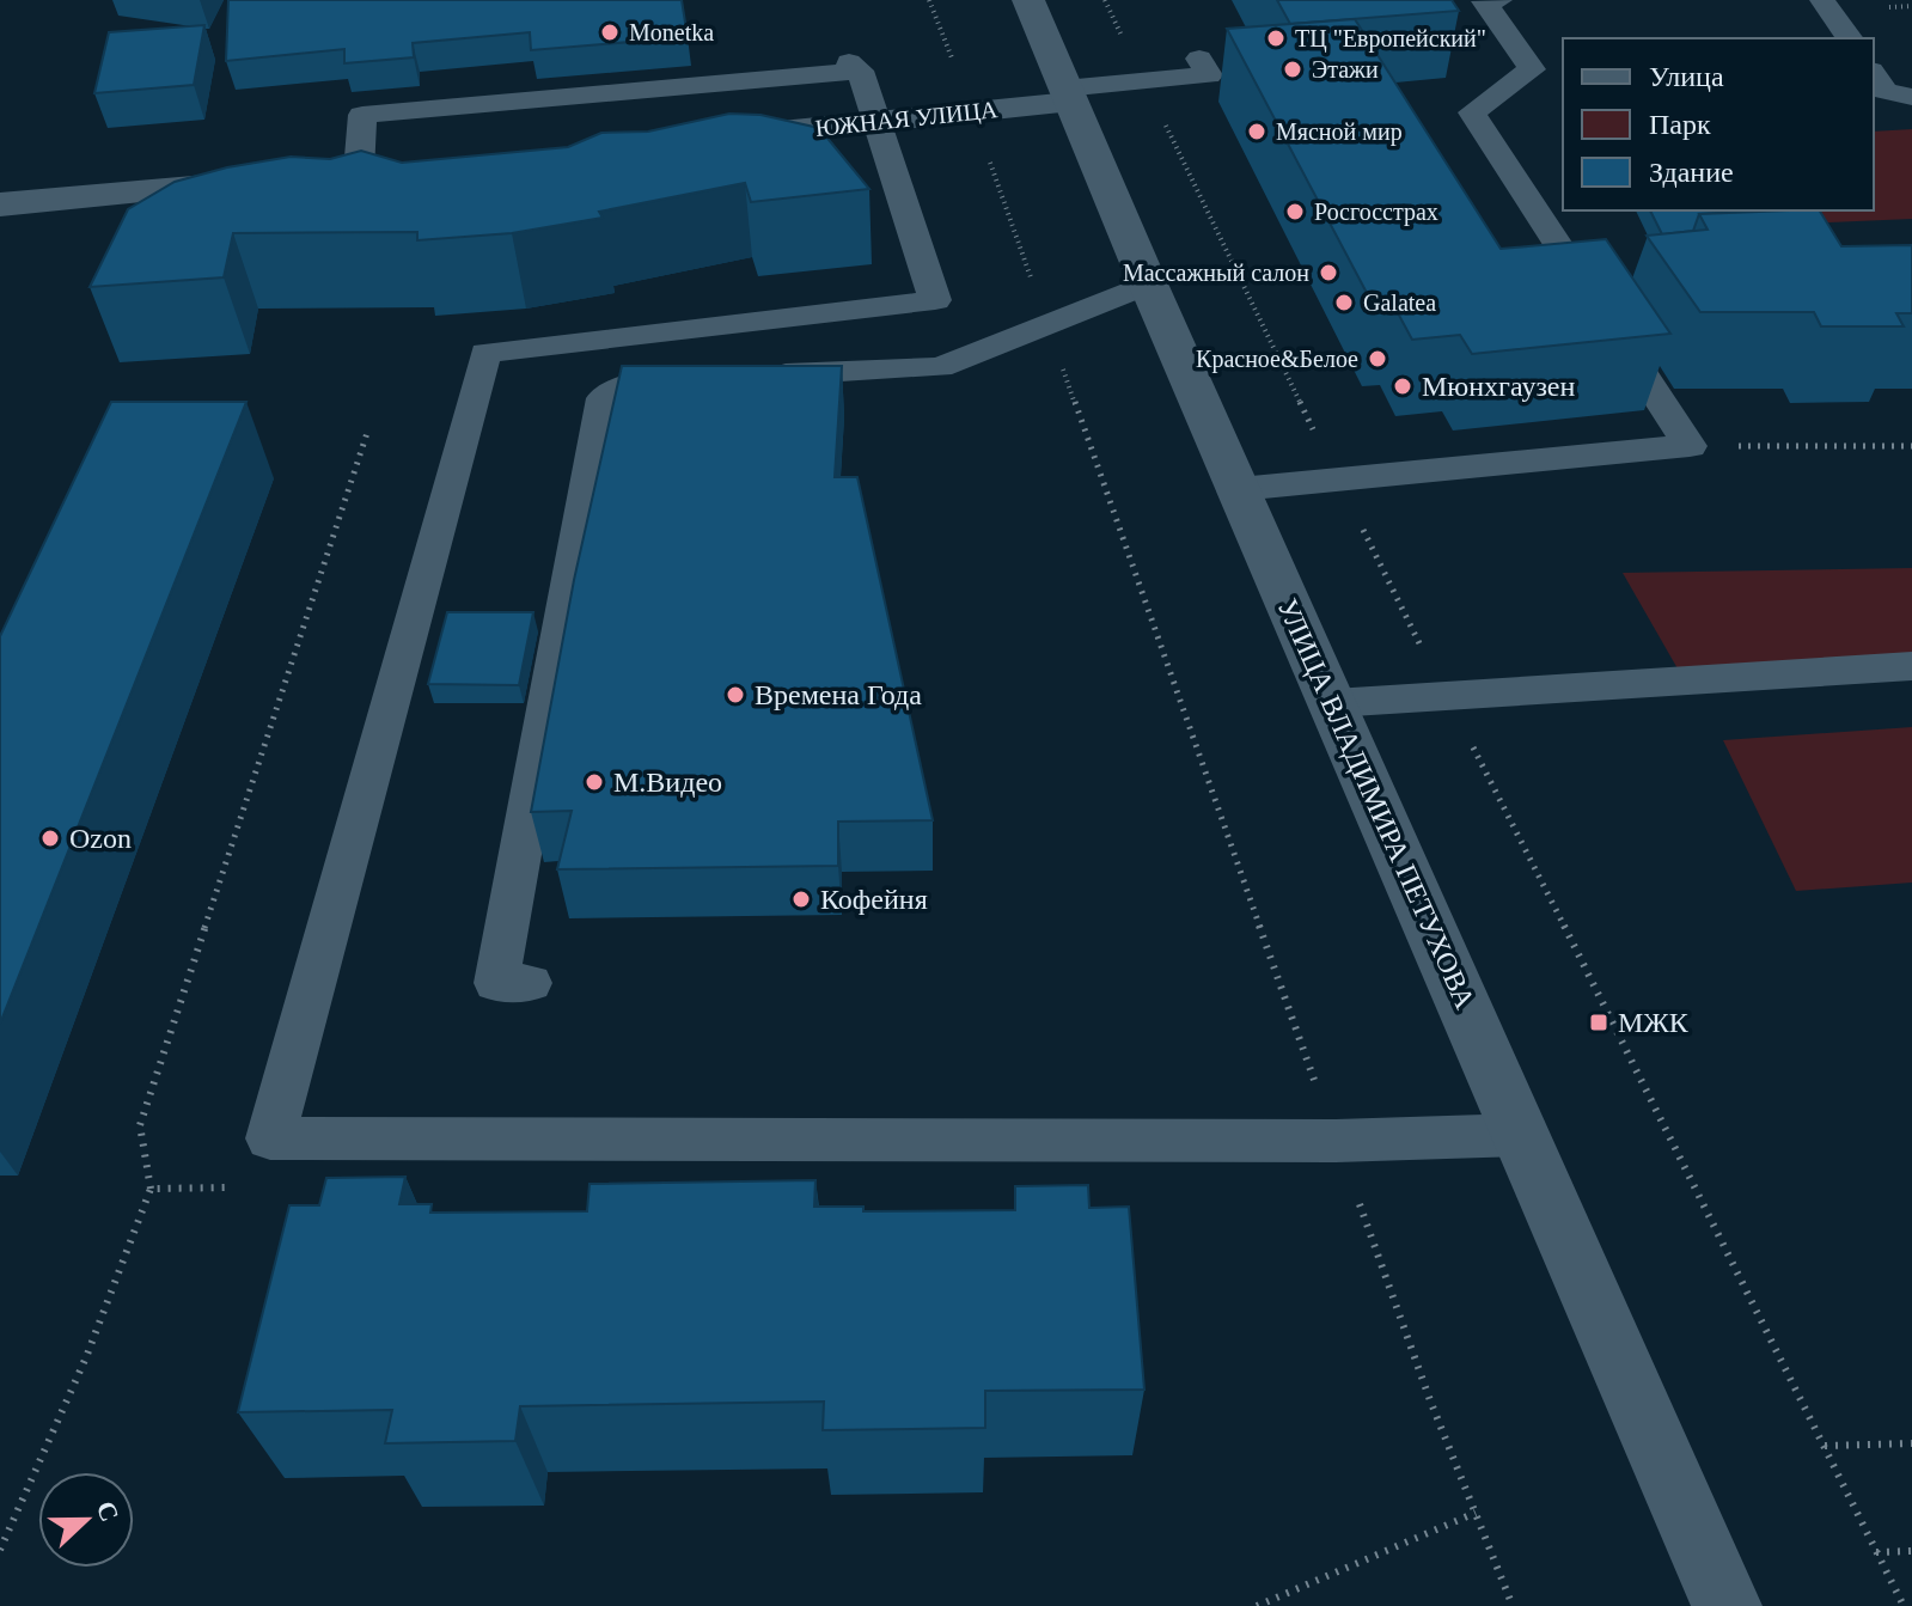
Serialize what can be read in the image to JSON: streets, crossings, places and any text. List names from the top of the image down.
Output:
{
  "streets": {
    "main road": ["ЮЖНАЯ УЛИЦА", "УЛИЦА ВЛАДИМИРА ПЕТУХОВА"]
  },
  "crossings": [
    ["ЮЖНАЯ УЛИЦА", "УЛИЦА ВЛАДИМИРА ПЕТУХОВА"]
  ],
  "places": {
    "other": [
      "Monetka",
      "ТЦ \"Европейский\"",
      "Этажи",
      "Мясной мир",
      "Росгосстрах",
      "Массажный салон",
      "Galatea",
      "Красное&Белое",
      "Мюнхгаузен",
      "Времена Года",
      "М.Видео",
      "Ozon",
      "Кофейня"
    ],
    "transit": ["МЖК"]
  },
  "legend": ["Улица", "Парк", "Здание"],
  "north": "right"
}
